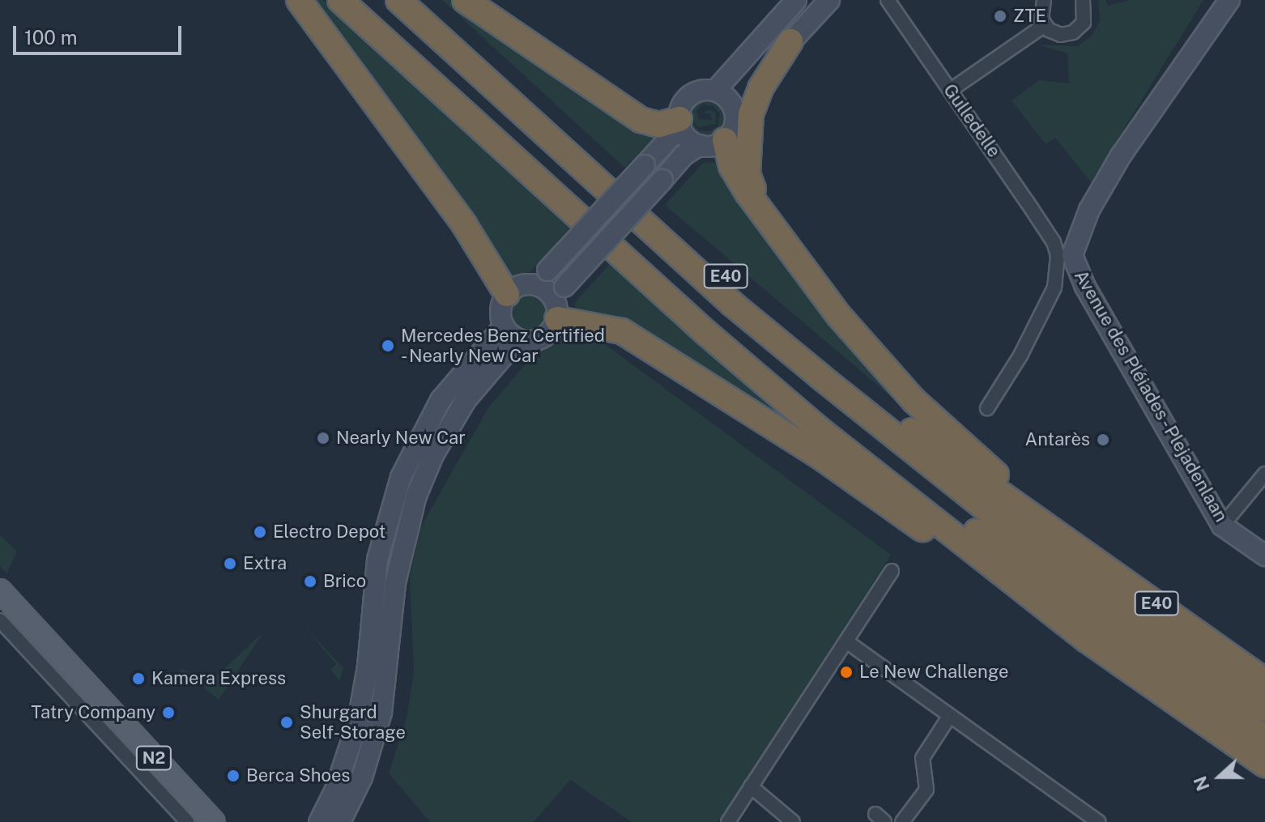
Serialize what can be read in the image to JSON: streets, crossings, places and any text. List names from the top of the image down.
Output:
{
  "streets": {
    "highway": ["E40"],
    "main road": ["Avenue des Pléiades - Plejadenlaan", "N2"],
    "street": ["Gulledelle"]
  },
  "places": [
    "ZTE",
    "Mercedes Benz Certified - Nearly New Car",
    "Nearly New Car",
    "Antarès",
    "Electro Depot",
    "Extra",
    "Brico",
    "Le New Challenge",
    "Kamera Express",
    "Tatry Company",
    "Shurgard Self-Storage",
    "Berca Shoes"
  ],
  "scale_bar": "100 m",
  "north": "left"
}
